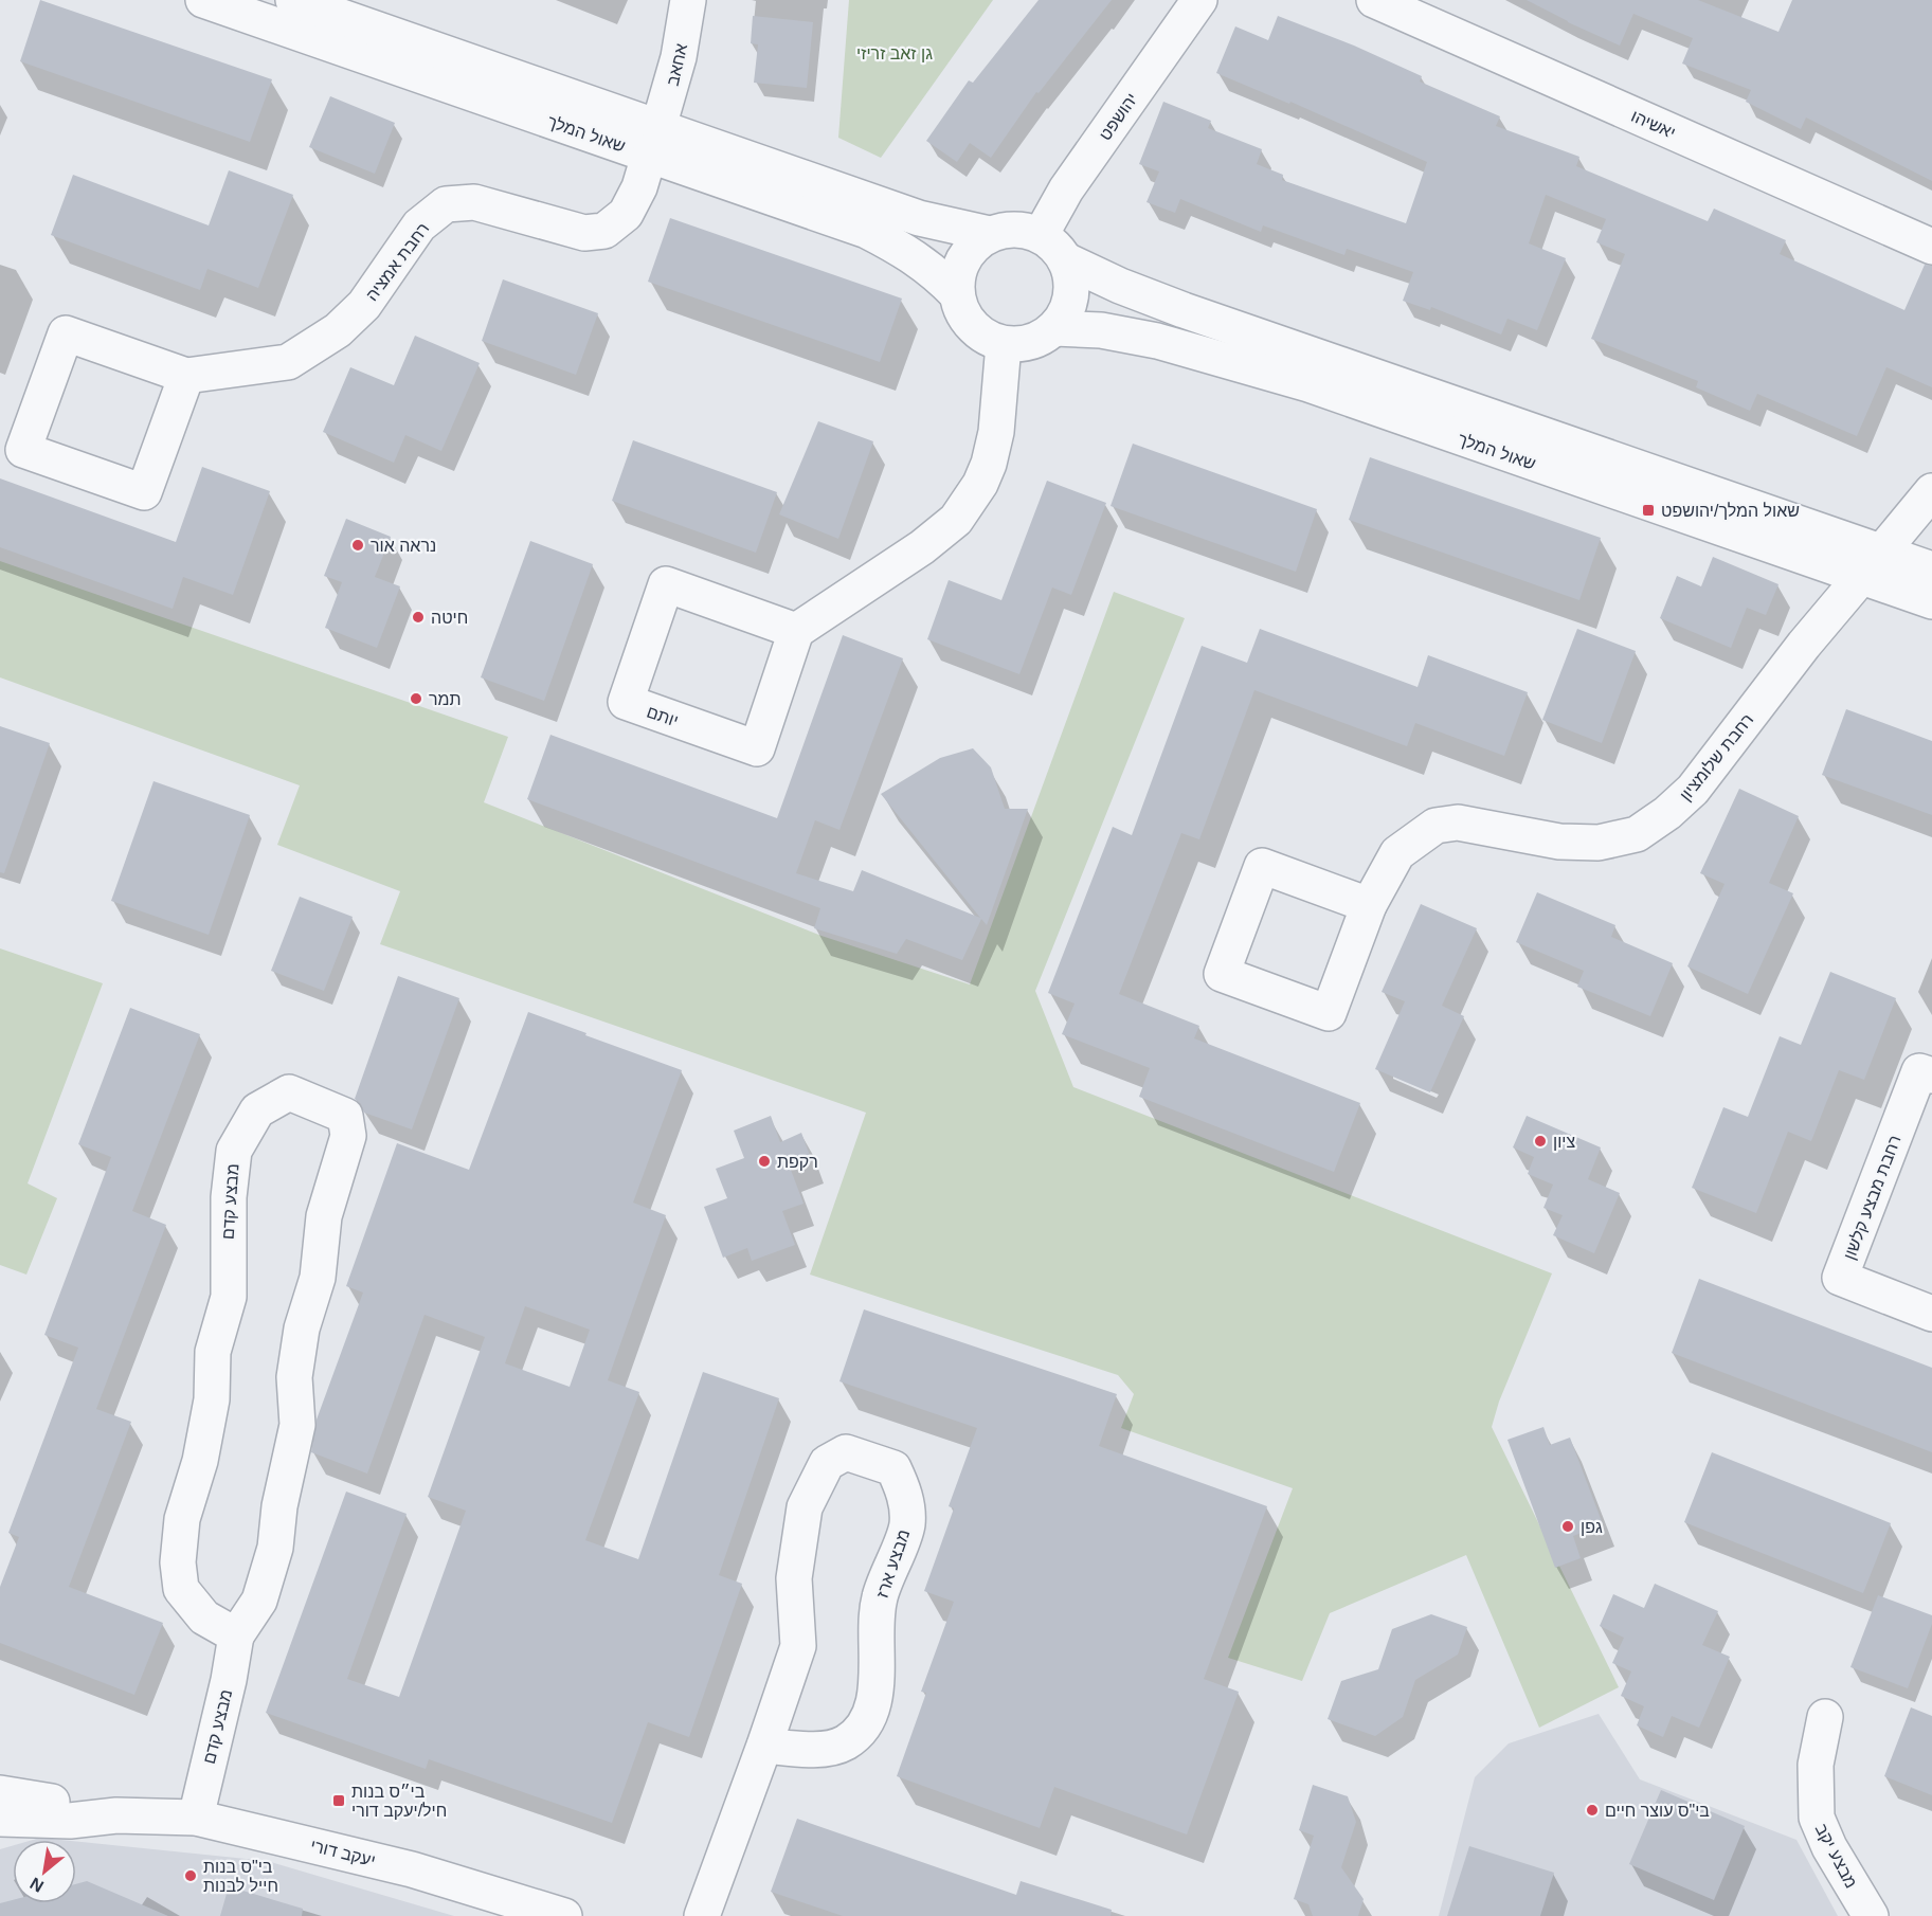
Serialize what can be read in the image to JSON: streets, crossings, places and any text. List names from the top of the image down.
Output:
{
  "streets": {
    "street": [
      "אחאב",
      "יהושפט",
      "יאשיהו",
      "שאול המלך",
      "רחבת אמציה",
      "יותם",
      "רחבת שלומציון",
      "רחבת מבצע קלשון",
      "מבצע קדם",
      "מבצע ארז",
      "יעקב דורי",
      "מבצע יקב"
    ]
  },
  "crossings": [
    ["אחאב", "שאול המלך"],
    ["אחאב", "רחבת אמציה"],
    ["יהושפט", "שאול המלך"],
    ["שאול המלך", "רחבת אמציה"],
    ["שאול המלך", "רחבת שלומציון"],
    ["מבצע קדם", "יעקב דורי"]
  ],
  "parks": ["גן זאב זריזי"],
  "places": {
    "transit": ["שאול המלך/יהושפט", "בי״ס בנות חיל/יעקב דורי"],
    "other": [
      "נראה אור",
      "חיטה",
      "תמר",
      "ציון",
      "רקפת",
      "גפן",
      "בי\"ס עוצר חיים",
      "בי\"ס בנות חייל לבנות"
    ]
  },
  "north": "bottom left"
}
